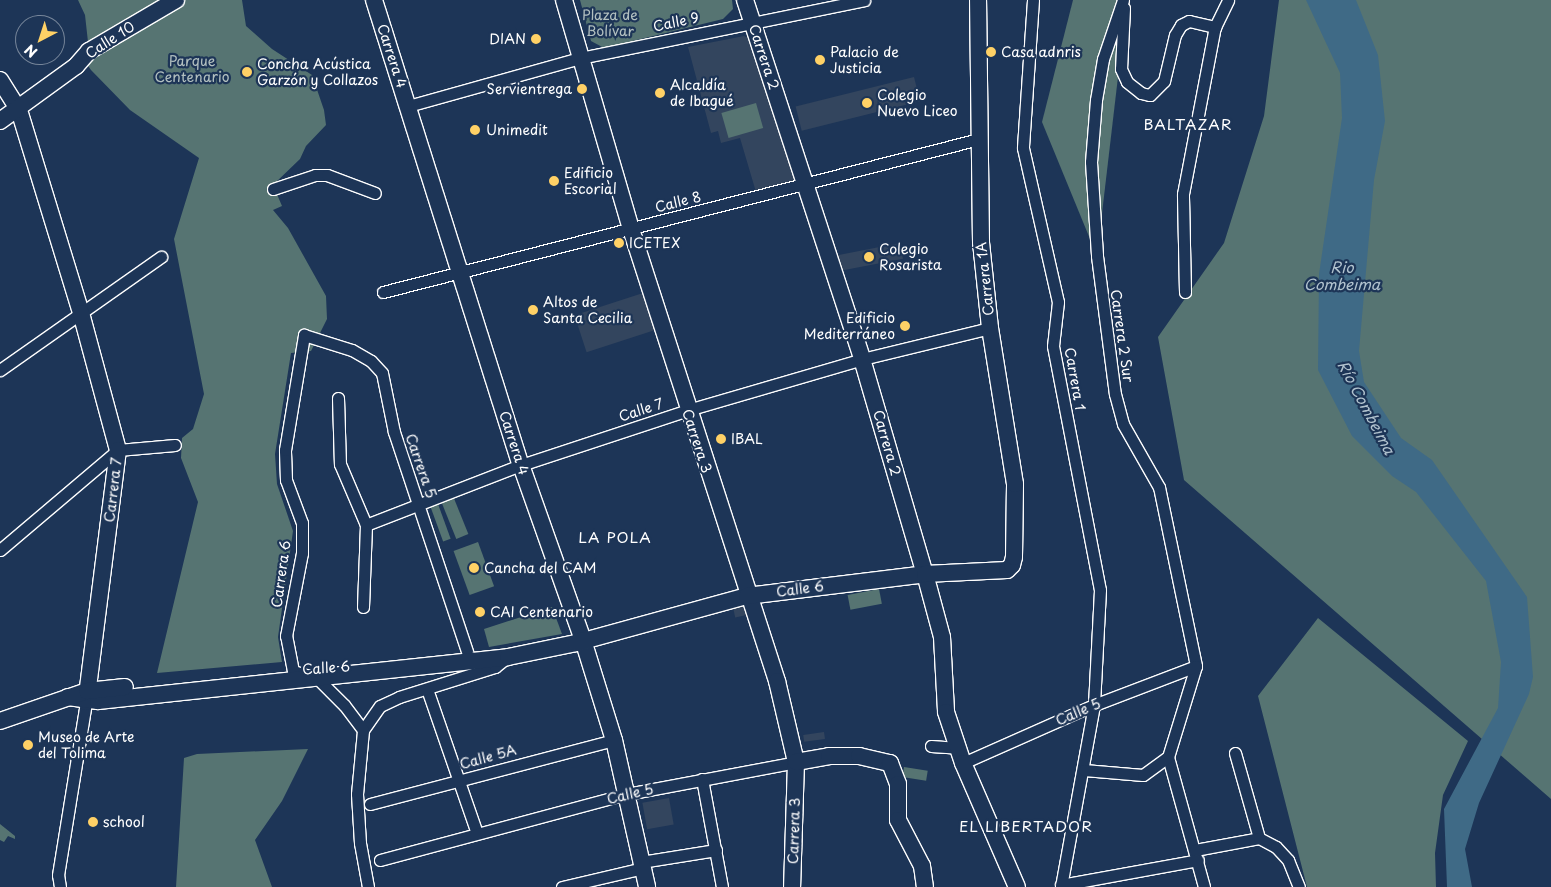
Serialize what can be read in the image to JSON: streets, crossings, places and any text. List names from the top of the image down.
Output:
{
  "streets": {
    "street": [
      "Calle 9",
      "Calle 10",
      "Carrera 4",
      "Carrera 2",
      "Calle 8",
      "Carrera 1A",
      "Carrera 2 Sur",
      "Carrera 1",
      "Calle 7",
      "Carrera 3",
      "Carrera 5",
      "Carrera 7",
      "Carrera 6",
      "Calle 6",
      "Calle 5",
      "Calle 5A"
    ]
  },
  "crossings": [
    ["Calle 9", "Carrera 4"],
    ["Calle 9", "Carrera 2"],
    ["Calle 9", "Carrera 3"],
    ["Calle 10", "Carrera 7"],
    ["Carrera 4", "Calle 8"],
    ["Carrera 4", "Calle 7"],
    ["Carrera 4", "Calle 6"],
    ["Carrera 4", "Calle 5"],
    ["Carrera 4", "Calle 5A"],
    ["Carrera 2", "Calle 8"],
    ["Carrera 2", "Calle 7"],
    ["Carrera 2", "Calle 6"],
    ["Carrera 2", "Calle 5"],
    ["Calle 8", "Carrera 1A"],
    ["Calle 8", "Carrera 3"],
    ["Carrera 1A", "Calle 7"],
    ["Carrera 1A", "Calle 6"],
    ["Carrera 2 Sur", "Calle 5"],
    ["Carrera 1", "Calle 5"],
    ["Calle 7", "Carrera 3"],
    ["Calle 7", "Carrera 5"],
    ["Carrera 3", "Calle 6"],
    ["Carrera 3", "Calle 5"],
    ["Carrera 5", "Carrera 6"],
    ["Carrera 5", "Calle 6"],
    ["Carrera 7", "Calle 6"],
    ["Carrera 6", "Calle 6"]
  ],
  "districts": ["BALTAZAR", "LA POLA", "EL LIBERTADOR"],
  "water": ["Rio Combeima", "Río Combeima"],
  "parks": ["Plaza de Bolívar", "Parque Centenario"],
  "places": [
    "DIAN",
    "Casa adnris",
    "Palacio de Justicia",
    "Concha Acústica Garzón y Collazos",
    "Servientrega",
    "Alcaldía de Ibagué",
    "Colegio Nuevo Liceo",
    "Unimedit",
    "Edificio Escorial",
    "ICETEX",
    "Colegio Rosarista",
    "Altos de Santa Cecilia",
    "Edificio Mediterráneo",
    "IBAL",
    "Cancha del CAM",
    "CAI Centenario",
    "Museo de Arte del Tolima",
    "school"
  ],
  "north": "bottom left"
}
